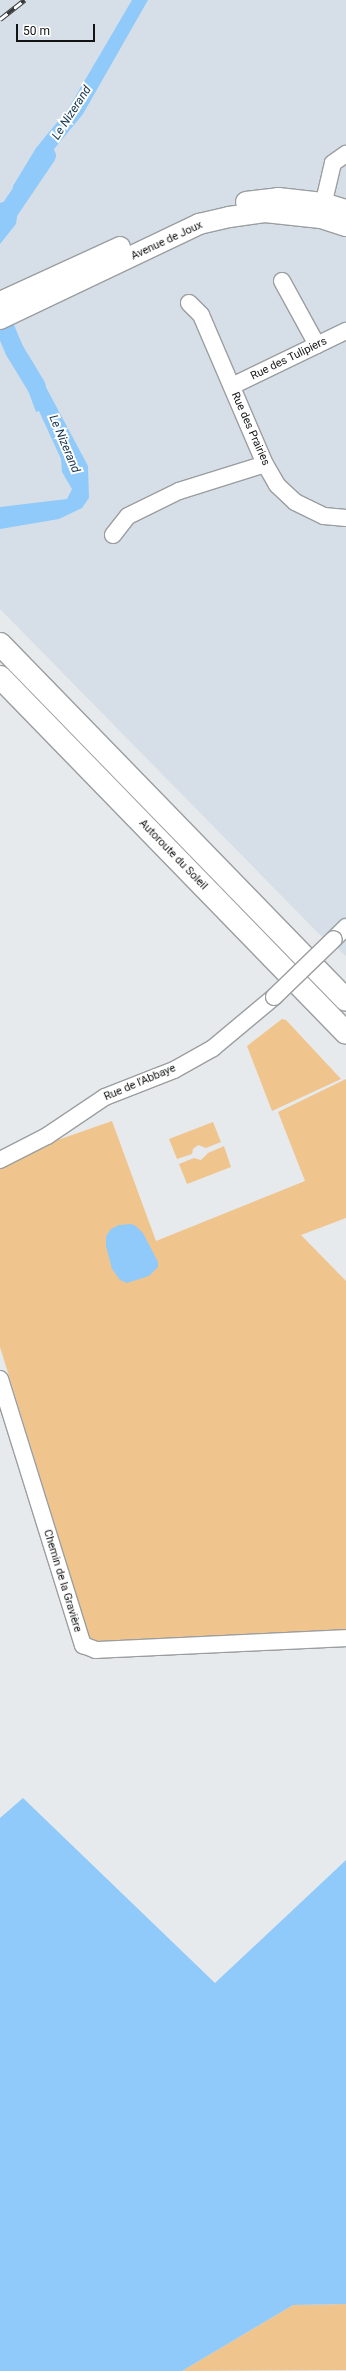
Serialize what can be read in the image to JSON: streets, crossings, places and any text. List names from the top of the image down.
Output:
{
  "streets": {
    "highway": ["Autoroute du Soleil"],
    "main road": ["Avenue de Joux"],
    "street": [
      "Rue des Tulipiers",
      "Rue des Prairies",
      "Rue de l'Abbaye",
      "Chemin de la Gravière"
    ]
  },
  "crossings": [
    ["Rue des Tulipiers", "Rue des Prairies"]
  ],
  "water": ["Le Nizerand"],
  "scale_bar": "50 m"
}
